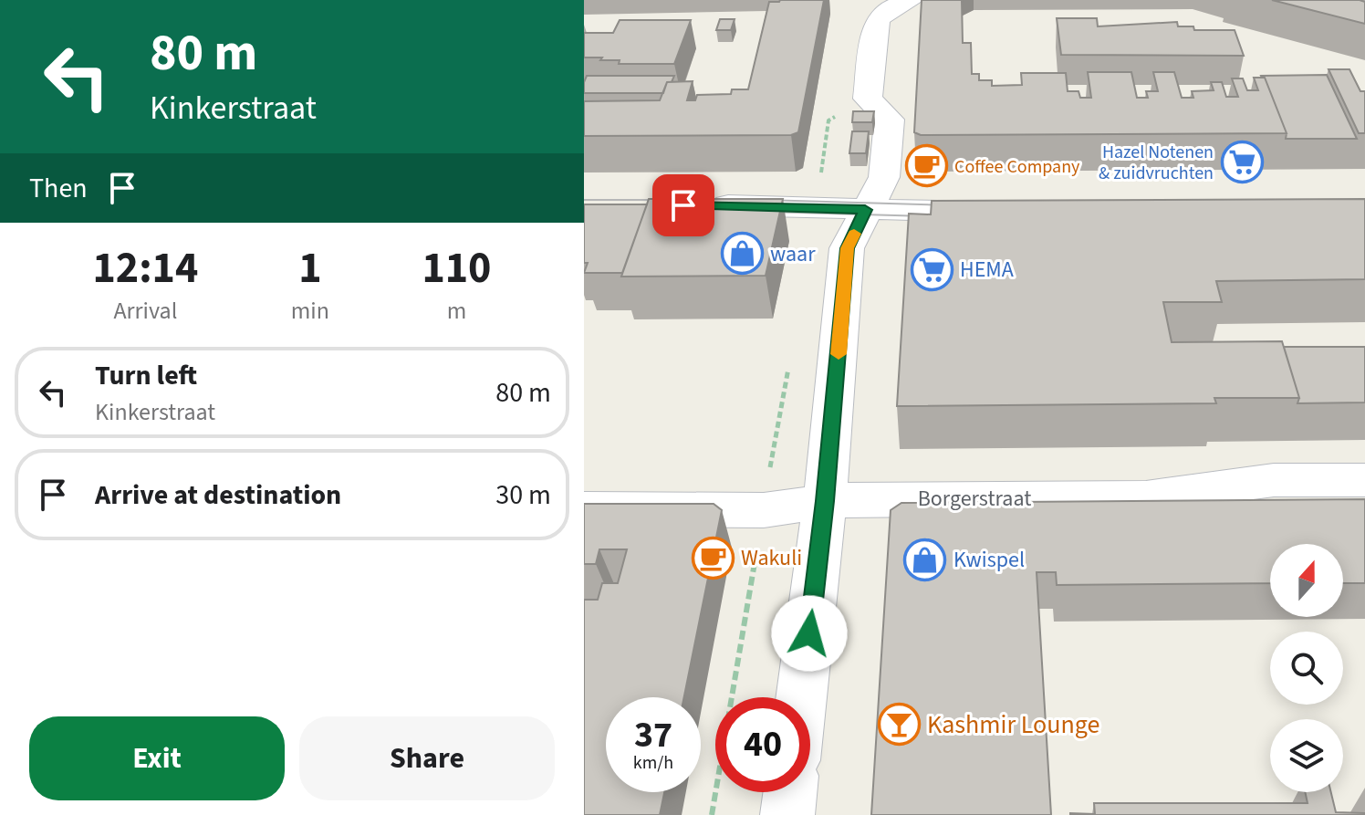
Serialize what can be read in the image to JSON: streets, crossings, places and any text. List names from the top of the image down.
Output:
{
  "streets": {
    "street": ["Borgerstraat"]
  },
  "places": {
    "supermarket": ["Hazel Notenen & zuidvruchten", "HEMA"],
    "cafe": ["Coffee Company", "Wakuli"],
    "shop": ["waar", "Kwispel"],
    "bar": ["Kashmir Lounge"]
  },
  "north": "top",
  "page": {
    "turn": ["80 m", "Kinkerstraat"],
    "then": "Then",
    "eta": [
      "12:14",
      "Arrival",
      "1",
      "min",
      "110",
      "m"
    ],
    "list": [
      {
        "name": "Turn left",
        "note": "Kinkerstraat",
        "value": "80 m"
      },
      {
        "name": "Arrive at destination",
        "value": "30 m"
      }
    ],
    "speed": "37 km/h",
    "limit": "40",
    "buttons": ["Exit", "Share"]
  }
}
